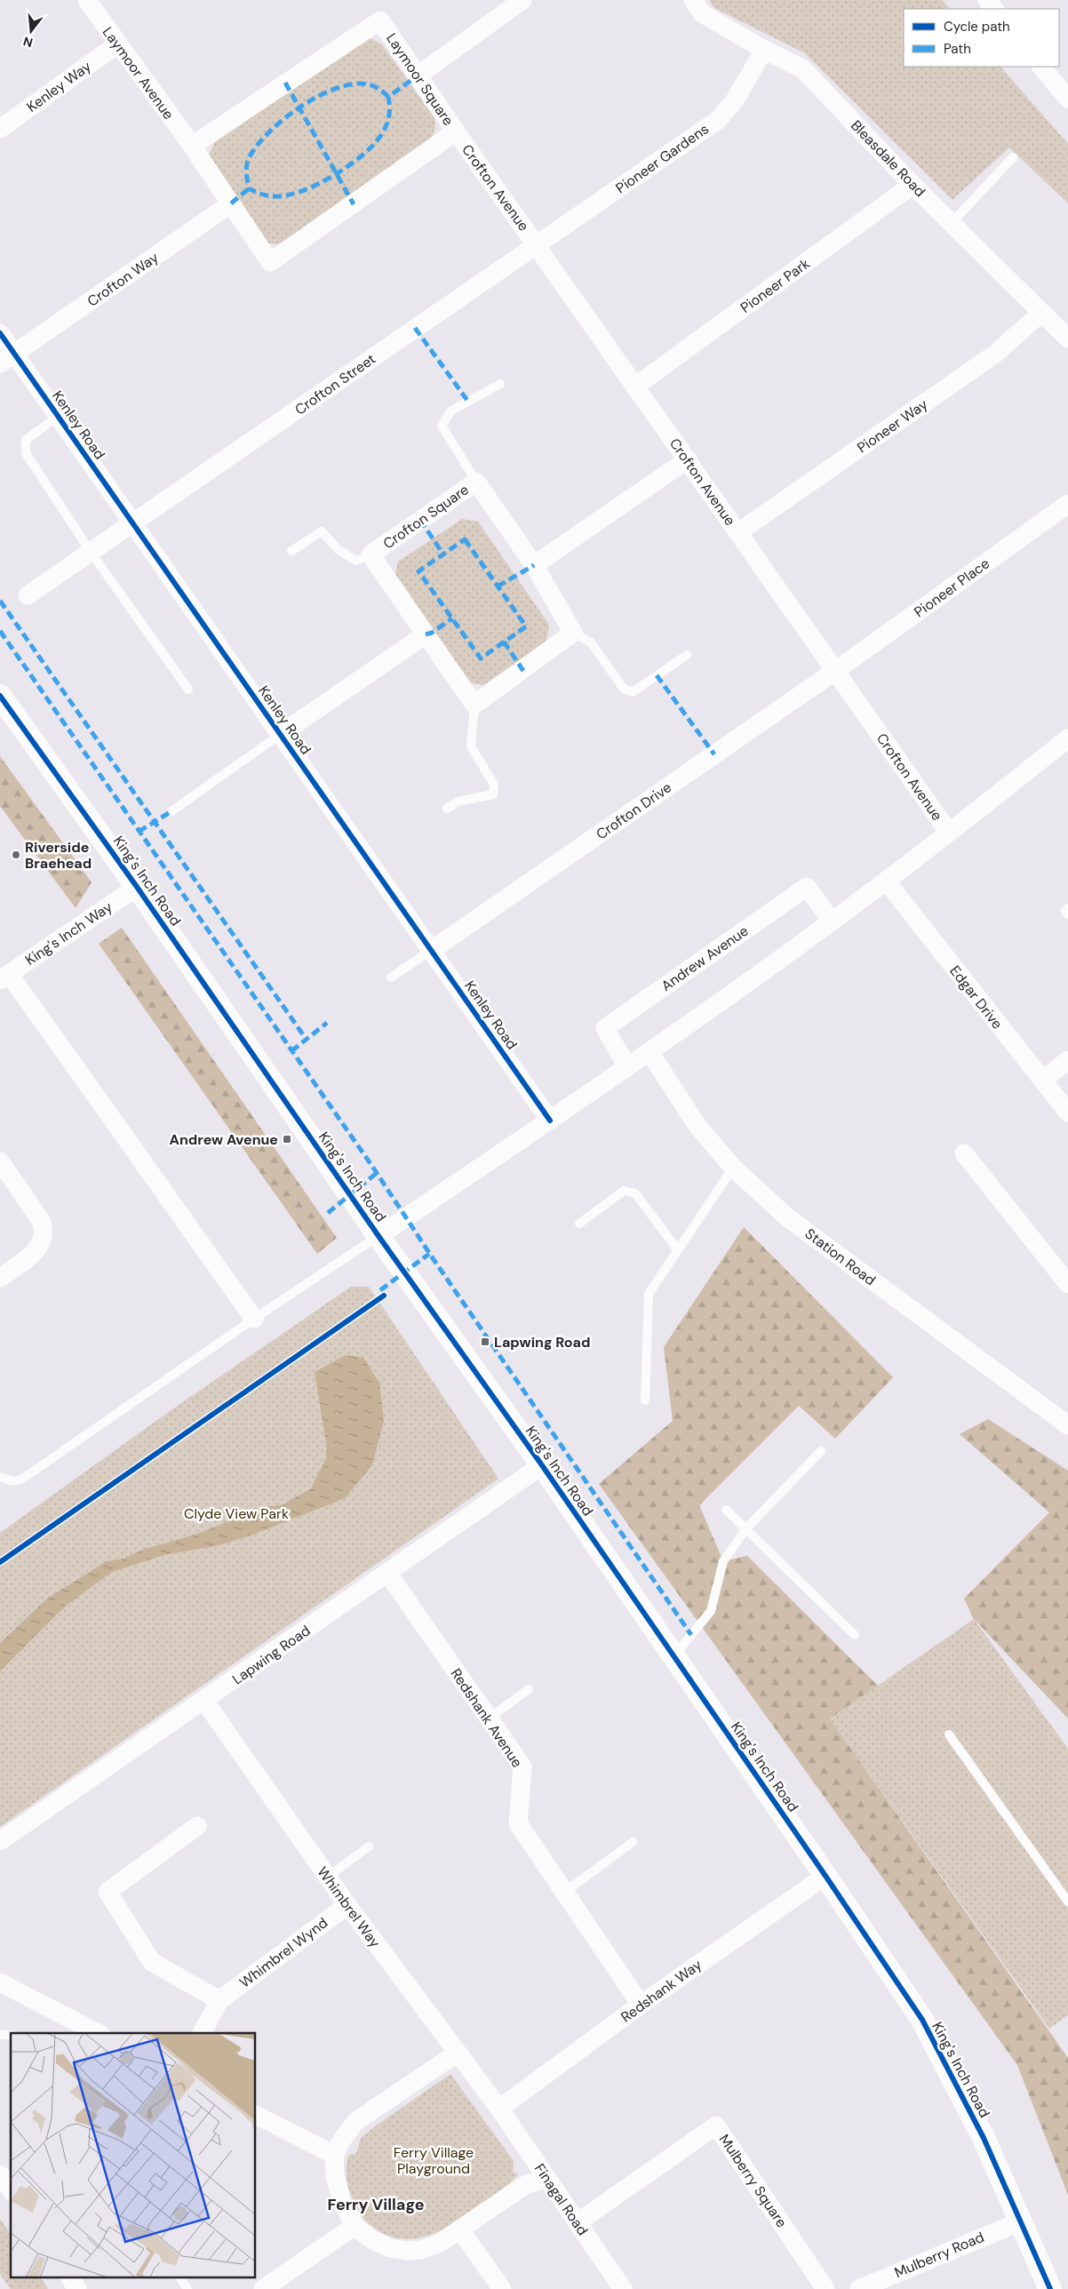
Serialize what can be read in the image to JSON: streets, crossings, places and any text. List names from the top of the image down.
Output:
{
  "streets": {
    "street": [
      "Laymoor Avenue",
      "Laymoor Square",
      "Kenley Way",
      "Pioneer Gardens",
      "Bleasdale Road",
      "Crofton Avenue",
      "Crofton Way",
      "Pioneer Park",
      "Crofton Street",
      "Kenley Road",
      "Pioneer Way",
      "Crofton Square",
      "Pioneer Place",
      "Crofton Drive",
      "King's Inch Road",
      "King's Inch Way",
      "Andrew Avenue",
      "Edgar Drive",
      "Station Road",
      "Lapwing Road",
      "Redshank Avenue",
      "Whimbrel Way",
      "Whimbrel Wynd",
      "Redshank Way",
      "Mulberry Square",
      "Finagal Road",
      "Mulberry Road"
    ]
  },
  "crossings": [
    ["Laymoor Avenue", "Laymoor Square"],
    ["Laymoor Avenue", "Kenley Way"],
    ["Laymoor Square", "Crofton Avenue"],
    ["Laymoor Square", "Crofton Way"],
    ["Pioneer Gardens", "Bleasdale Road"],
    ["Pioneer Gardens", "Crofton Avenue"],
    ["Pioneer Gardens", "Crofton Street"],
    ["Bleasdale Road", "Pioneer Park"],
    ["Bleasdale Road", "Pioneer Way"],
    ["Crofton Avenue", "Pioneer Park"],
    ["Crofton Avenue", "Crofton Street"],
    ["Crofton Avenue", "Pioneer Way"],
    ["Crofton Avenue", "Pioneer Place"],
    ["Crofton Avenue", "Crofton Drive"],
    ["Crofton Way", "Kenley Road"],
    ["Crofton Street", "Kenley Road"],
    ["Kenley Road", "Crofton Drive"],
    ["Pioneer Place", "Crofton Drive"],
    ["King's Inch Road", "King's Inch Way"],
    ["King's Inch Road", "Lapwing Road"],
    ["King's Inch Road", "Redshank Way"],
    ["King's Inch Road", "Mulberry Road"],
    ["Lapwing Road", "Redshank Avenue"],
    ["Lapwing Road", "Whimbrel Way"],
    ["Redshank Avenue", "Redshank Way"],
    ["Whimbrel Way", "Whimbrel Wynd"],
    ["Whimbrel Way", "Redshank Way"],
    ["Whimbrel Way", "Finagal Road"],
    ["Redshank Way", "Finagal Road"],
    ["Mulberry Square", "Finagal Road"]
  ],
  "districts": ["Ferry Village"],
  "parks": ["Clyde View Park", "Ferry Village Playground"],
  "places": {
    "other": ["Riverside Braehead"],
    "transit": ["Andrew Avenue", "Lapwing Road"]
  },
  "legend": ["Cycle path", "Path"],
  "north": "bottom"
}
